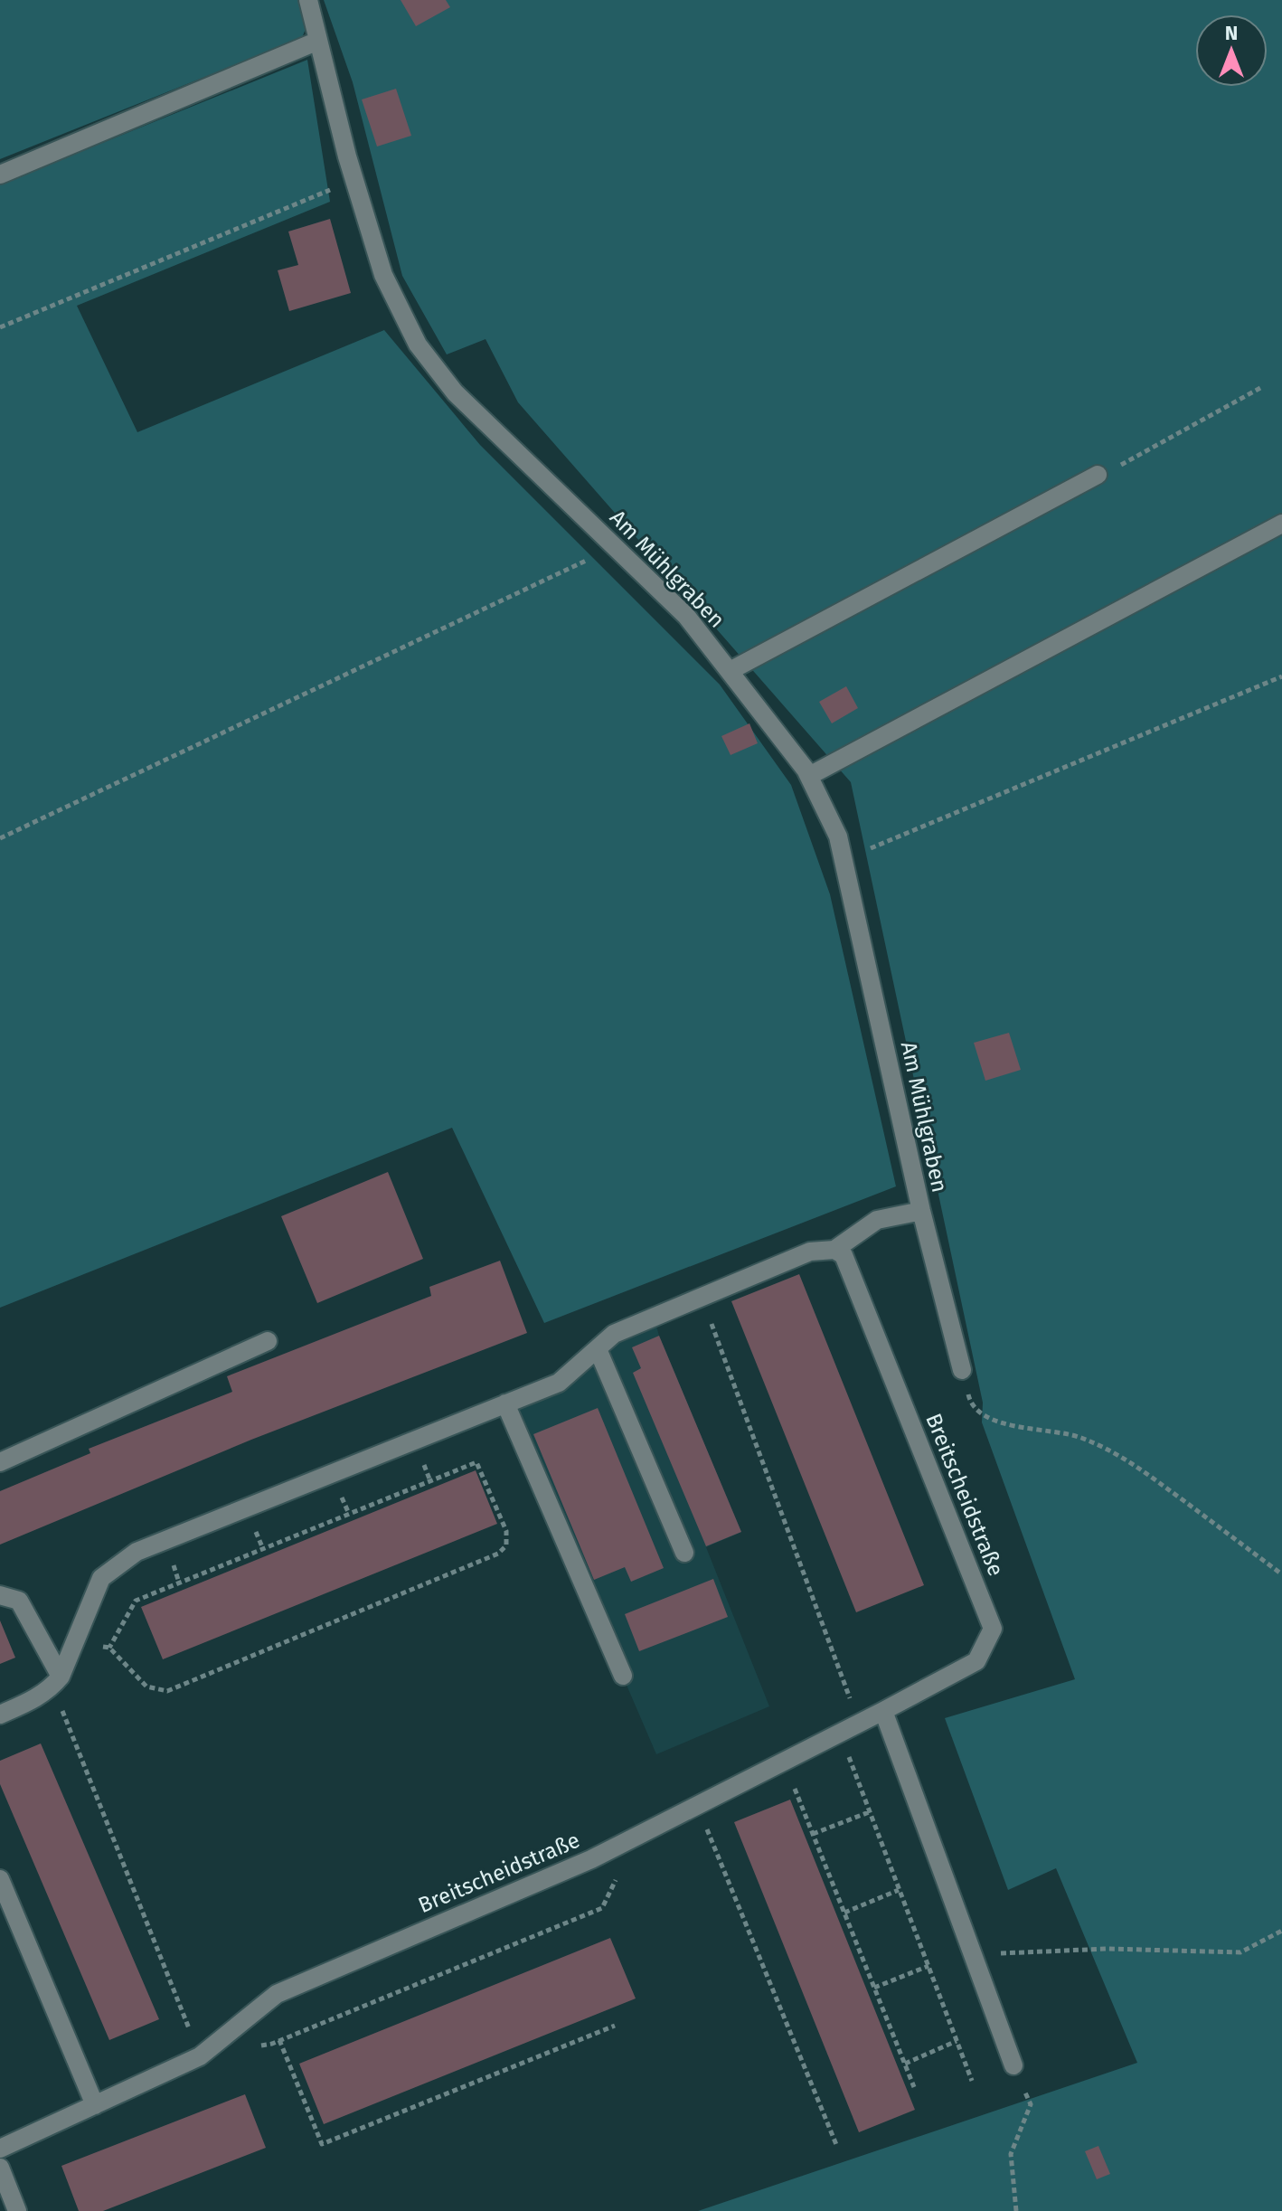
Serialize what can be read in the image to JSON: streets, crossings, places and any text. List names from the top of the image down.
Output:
{
  "streets": {
    "street": ["Am Mühlgraben", "Breitscheidstraße"]
  },
  "crossings": [
    ["Am Mühlgraben", "Breitscheidstraße"]
  ],
  "north": "top"
}
